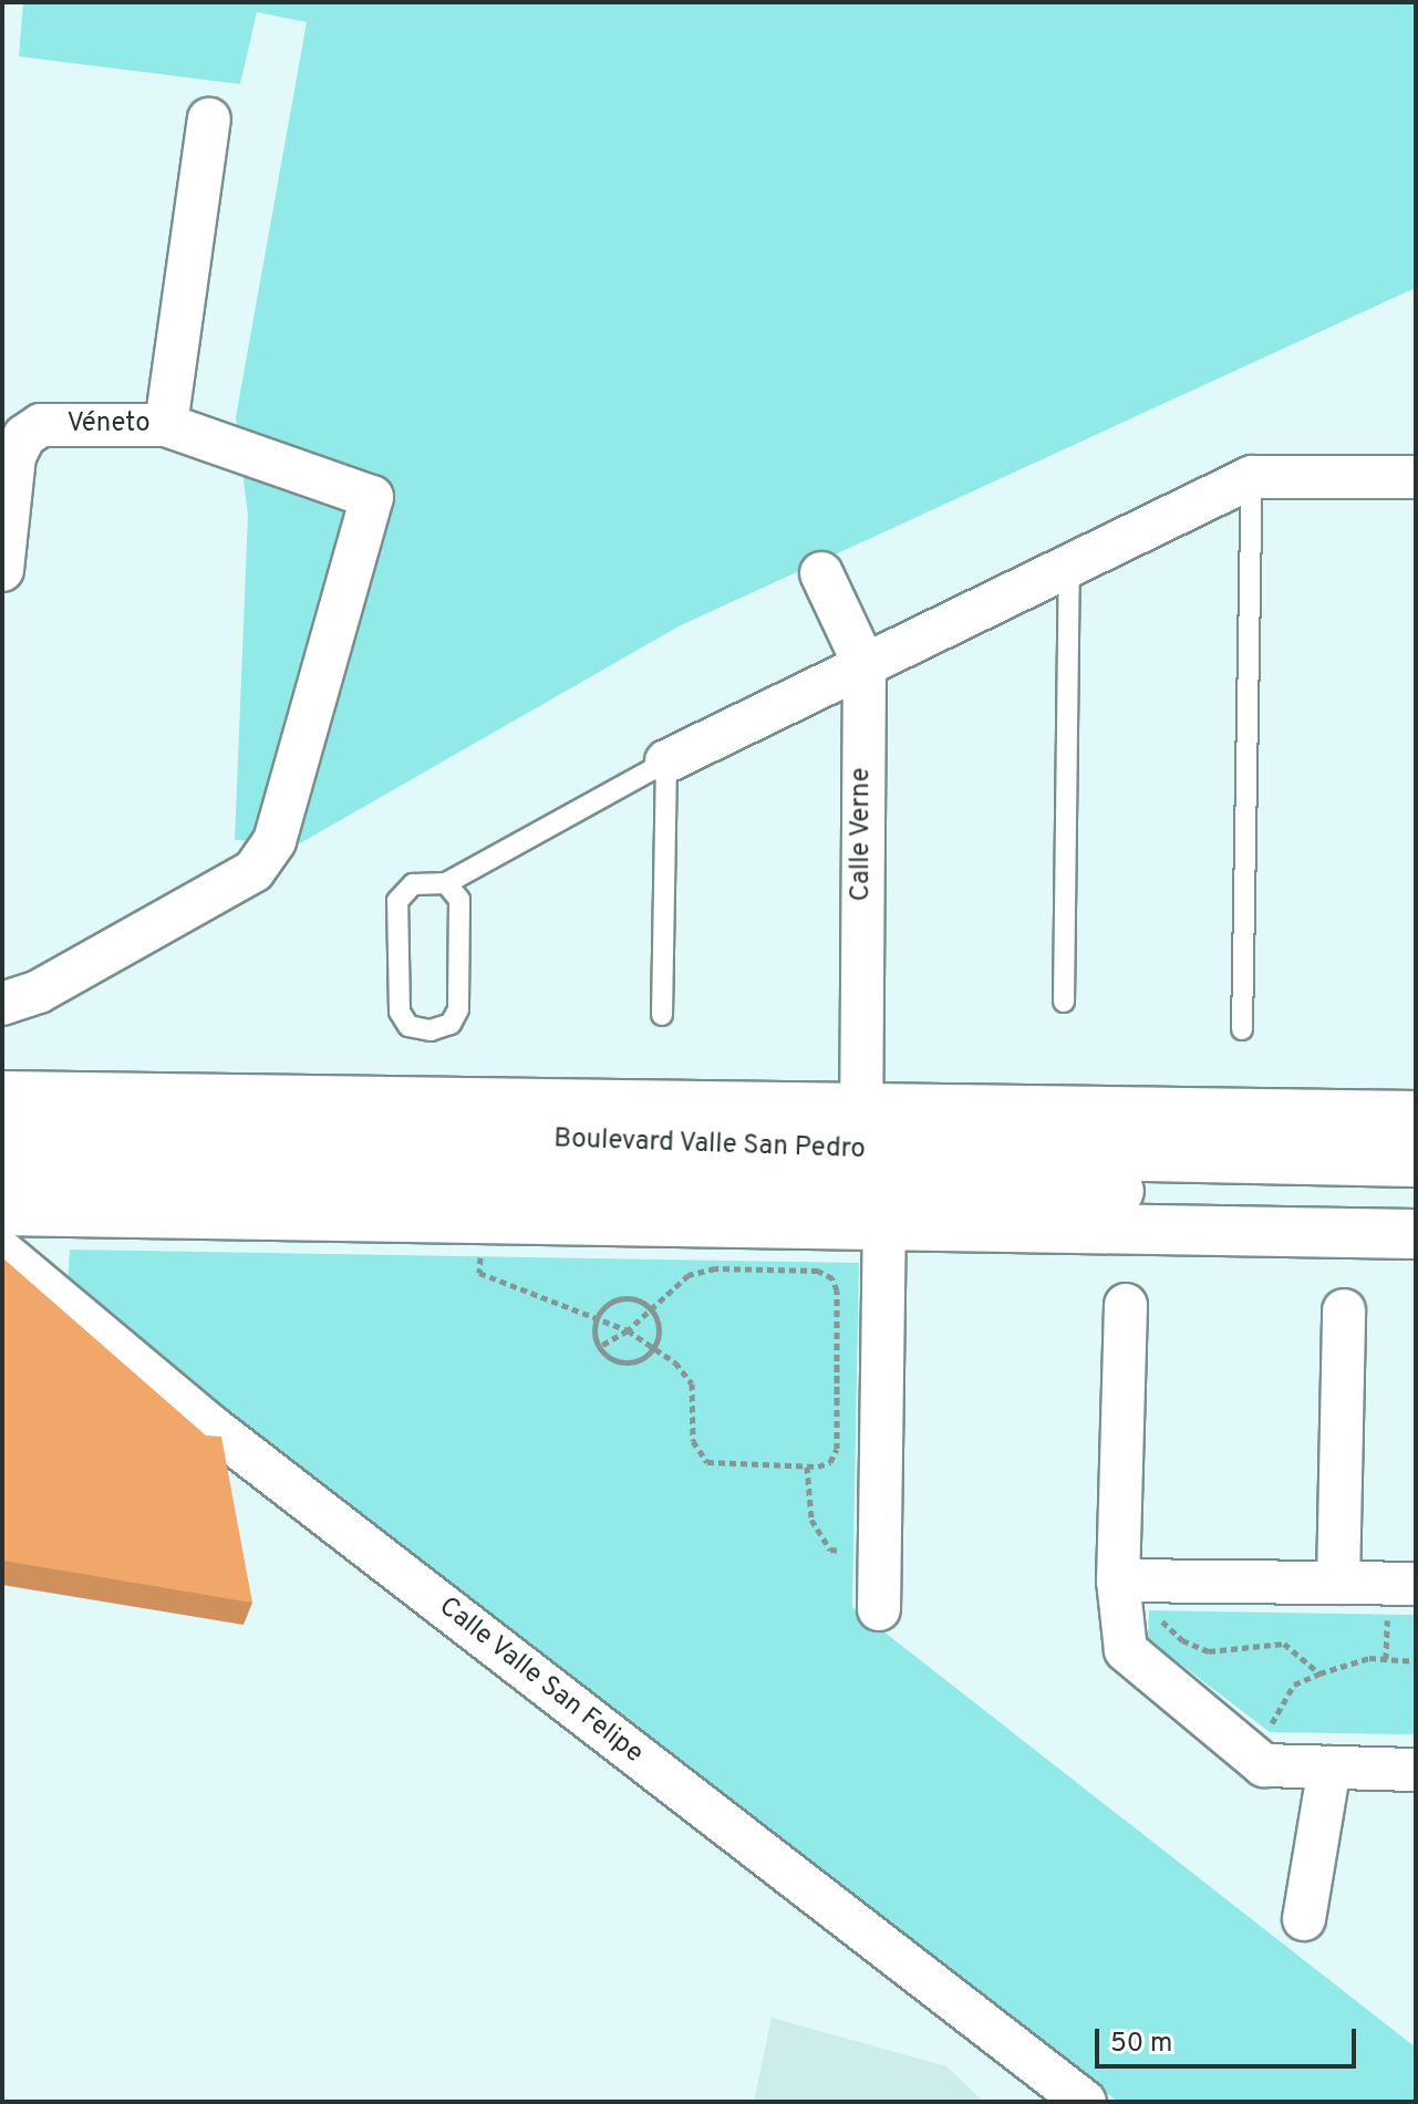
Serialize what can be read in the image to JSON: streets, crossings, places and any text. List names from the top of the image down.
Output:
{
  "streets": {
    "main road": ["Boulevard Valle San Pedro"],
    "street": ["Véneto", "Calle Verne", "Calle Valle San Felipe"]
  },
  "crossings": [
    ["Calle Verne", "Boulevard Valle San Pedro"]
  ],
  "scale_bar": "50 m"
}
